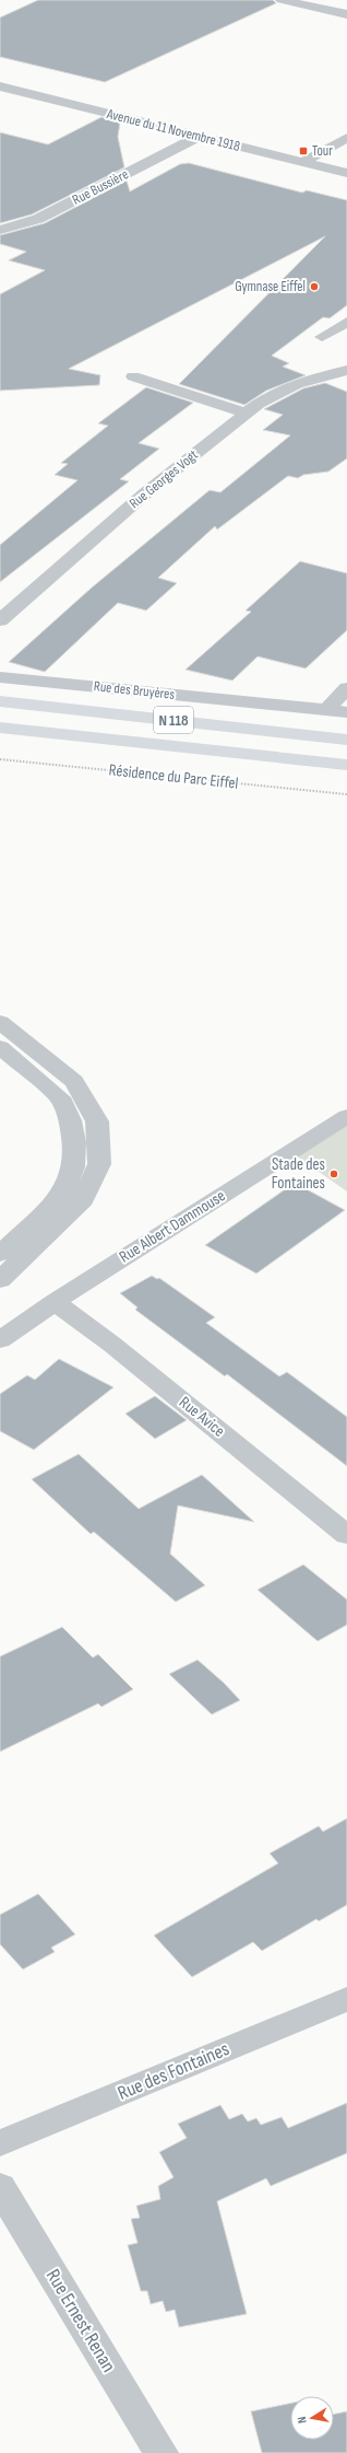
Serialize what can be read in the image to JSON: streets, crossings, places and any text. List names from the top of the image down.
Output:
{
  "streets": {
    "highway": ["N 118"],
    "street": [
      "Avenue du 11 Novembre 1918",
      "Rue Bussière",
      "Rue Georges Vogt",
      "Rue des Bruyères",
      "Rue Albert Dammouse",
      "Rue Avice",
      "Rue des Fontaines",
      "Rue Ernest Renan"
    ],
    "path": ["Résidence du Parc Eiffel"]
  },
  "crossings": [
    ["Avenue du 11 Novembre 1918", "Rue Bussière"],
    ["Rue Albert Dammouse", "Rue Avice"]
  ],
  "places": {
    "transit": ["Tour"],
    "other": ["Gymnase Eiffel", "Stade des Fontaines"]
  },
  "north": "left"
}
